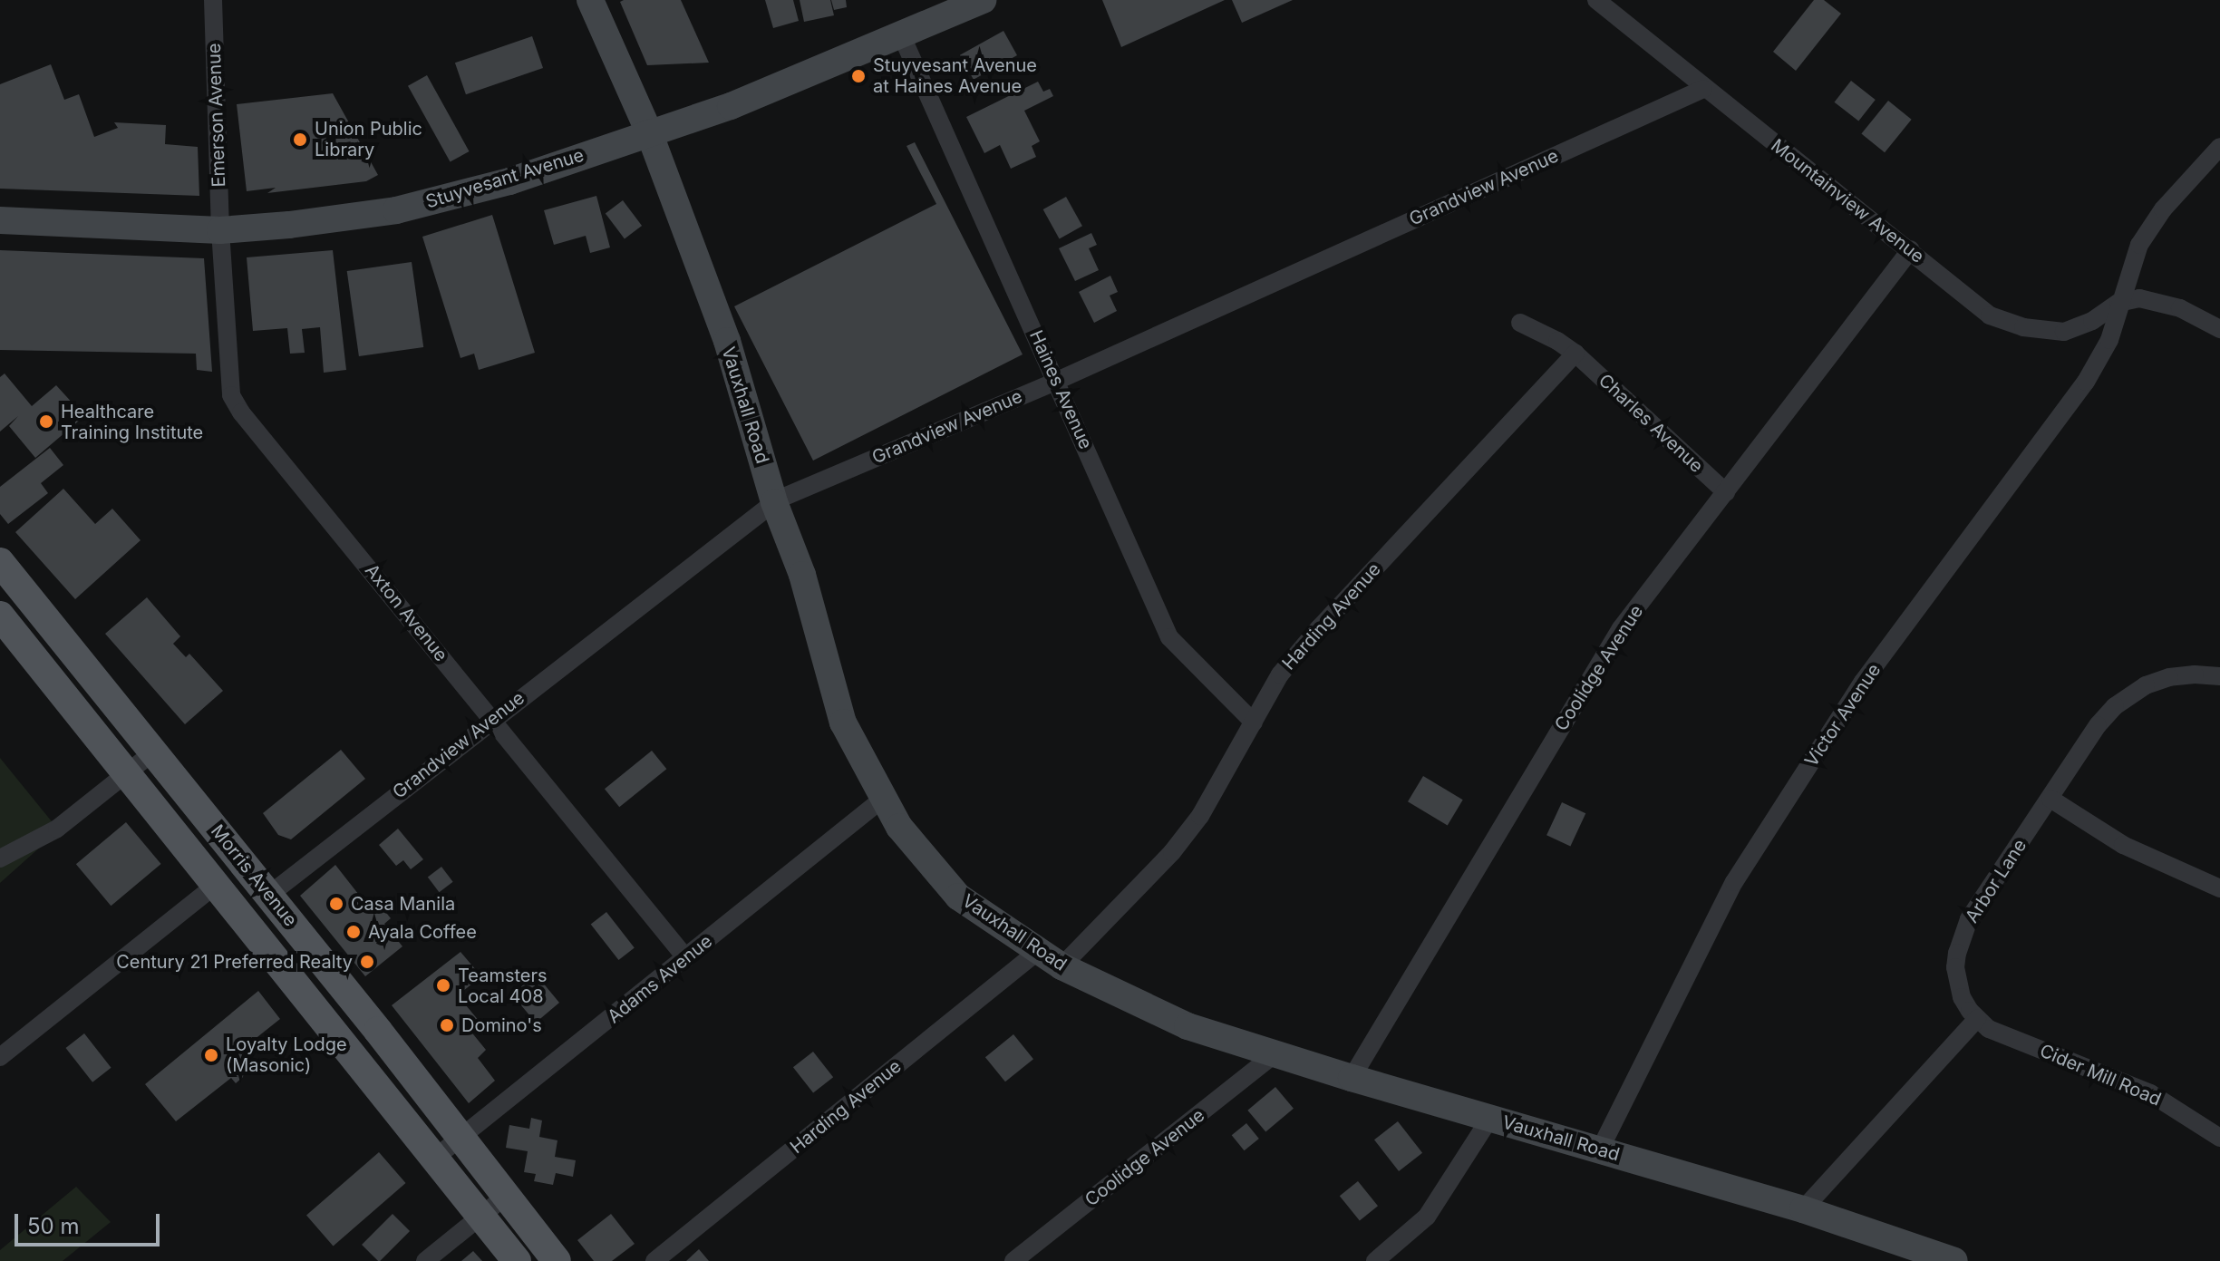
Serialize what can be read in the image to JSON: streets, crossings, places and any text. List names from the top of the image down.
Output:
{
  "streets": {
    "main road": ["Morris Avenue"],
    "street": [
      "Emerson Avenue",
      "Stuyvesant Avenue",
      "Grandview Avenue",
      "Mountainview Avenue",
      "Haines Avenue",
      "Vauxhall Road",
      "Charles Avenue",
      "Axton Avenue",
      "Harding Avenue",
      "Coolidge Avenue",
      "Victor Avenue",
      "Arbor Lane",
      "Adams Avenue",
      "Cider Mill Road"
    ]
  },
  "crossings": [
    ["Emerson Avenue", "Stuyvesant Avenue"],
    ["Emerson Avenue", "Axton Avenue"],
    ["Stuyvesant Avenue", "Haines Avenue"],
    ["Stuyvesant Avenue", "Vauxhall Road"],
    ["Stuyvesant Avenue", "Axton Avenue"],
    ["Grandview Avenue", "Mountainview Avenue"],
    ["Grandview Avenue", "Haines Avenue"],
    ["Grandview Avenue", "Vauxhall Road"],
    ["Grandview Avenue", "Axton Avenue"],
    ["Grandview Avenue", "Morris Avenue"],
    ["Mountainview Avenue", "Coolidge Avenue"],
    ["Mountainview Avenue", "Victor Avenue"],
    ["Haines Avenue", "Harding Avenue"],
    ["Vauxhall Road", "Harding Avenue"],
    ["Vauxhall Road", "Coolidge Avenue"],
    ["Vauxhall Road", "Victor Avenue"],
    ["Vauxhall Road", "Adams Avenue"],
    ["Charles Avenue", "Harding Avenue"],
    ["Charles Avenue", "Coolidge Avenue"],
    ["Axton Avenue", "Adams Avenue"],
    ["Morris Avenue", "Adams Avenue"],
    ["Arbor Lane", "Cider Mill Road"]
  ],
  "places": [
    "Stuyvesant Avenue at Haines Avenue",
    "Union Public Library",
    "Healthcare Training Institute",
    "Casa Manila",
    "Ayala Coffee",
    "Century 21 Preferred Realty",
    "Teamsters Local 408",
    "Domino's",
    "Loyalty Lodge (Masonic)"
  ],
  "scale_bar": "50 m"
}
